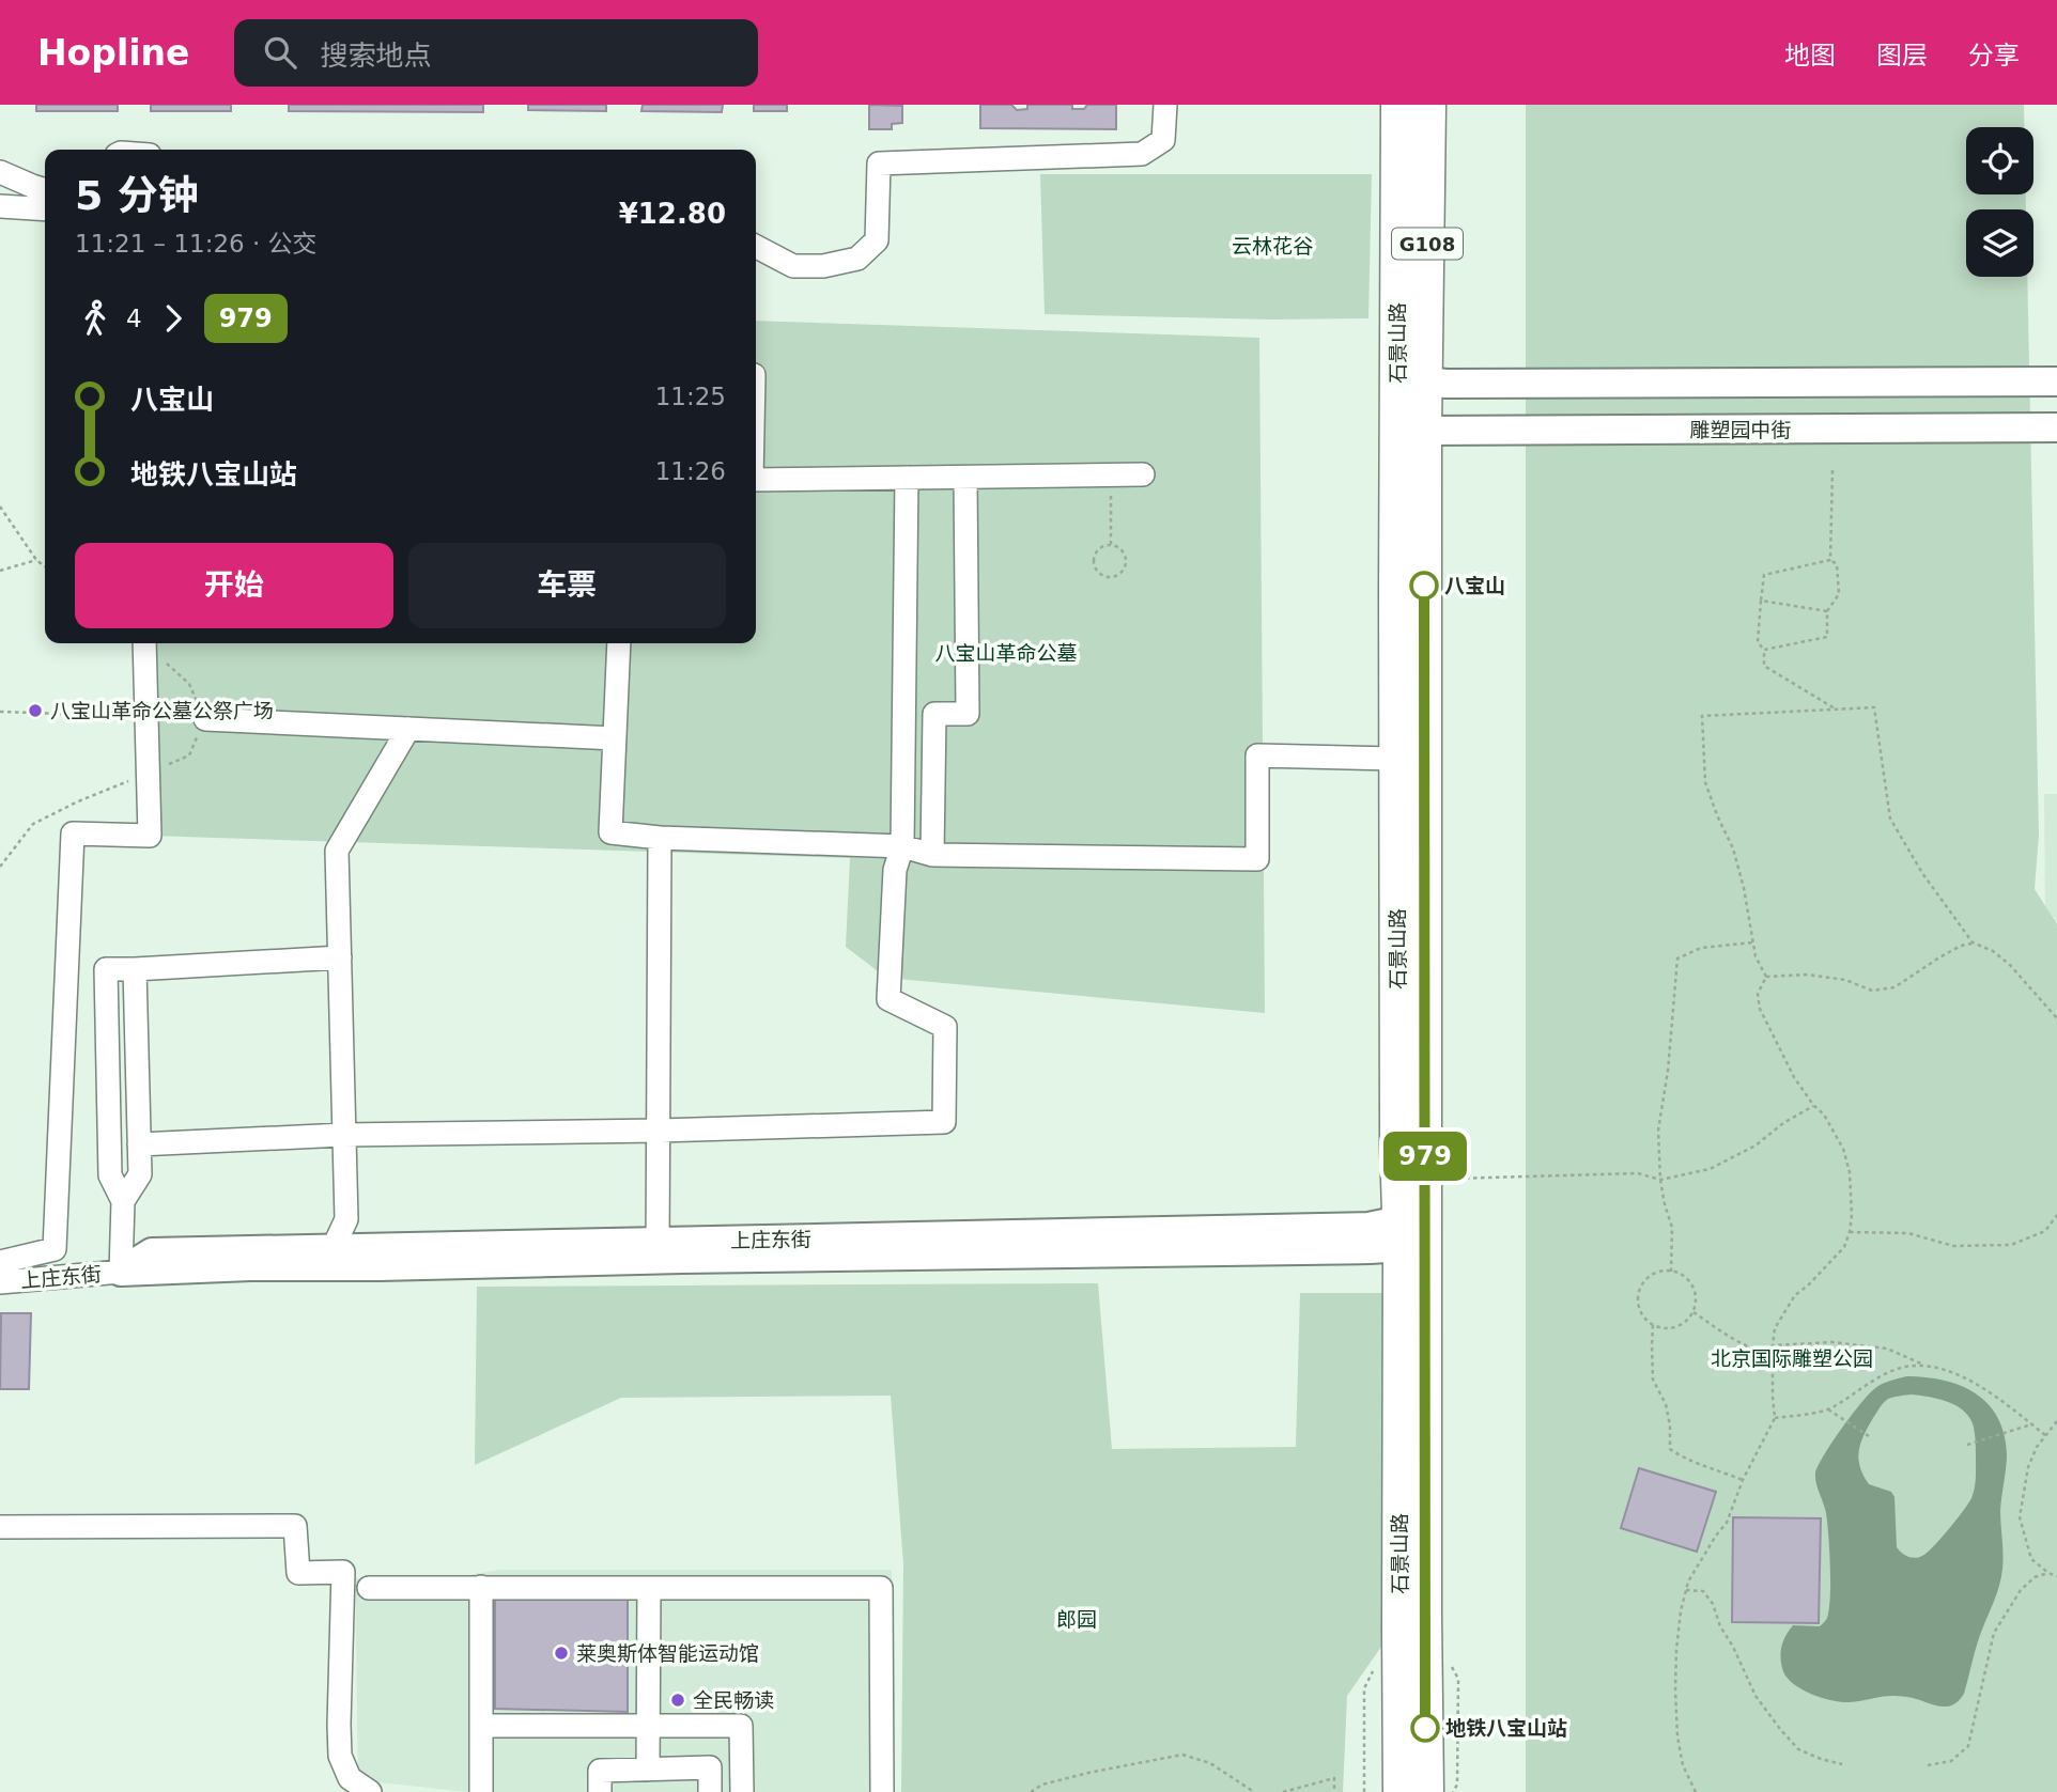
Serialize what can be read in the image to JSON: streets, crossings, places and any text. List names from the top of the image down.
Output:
{
  "streets": {
    "highway": ["G108", "石景山路"],
    "main road": ["雕塑园中街", "上庄东街"]
  },
  "crossings": [
    ["石景山路", "雕塑园中街"],
    ["石景山路", "上庄东街"]
  ],
  "parks": [
    "云林花谷",
    "八宝山革命公墓",
    "北京国际雕塑公园",
    "郎园"
  ],
  "places": [
    "八宝山",
    "八宝山革命公墓公祭广场",
    "莱奥斯体智能运动馆",
    "全民畅读",
    "地铁八宝山站"
  ],
  "lines": ["bus line 979"],
  "page": {
    "header": "Hopline",
    "search": "搜索地点",
    "nav": ["地图", "图层", "分享"],
    "on_map": "979",
    "heading": ["5 分钟", "11:21 – 11:26 · 公交", "¥12.80"],
    "legs": ["4", "979"],
    "list": [
      {
        "name": "八宝山",
        "value": "11:25"
      },
      {
        "name": "地铁八宝山站",
        "value": "11:26"
      }
    ],
    "buttons": ["开始", "车票"]
  }
}
